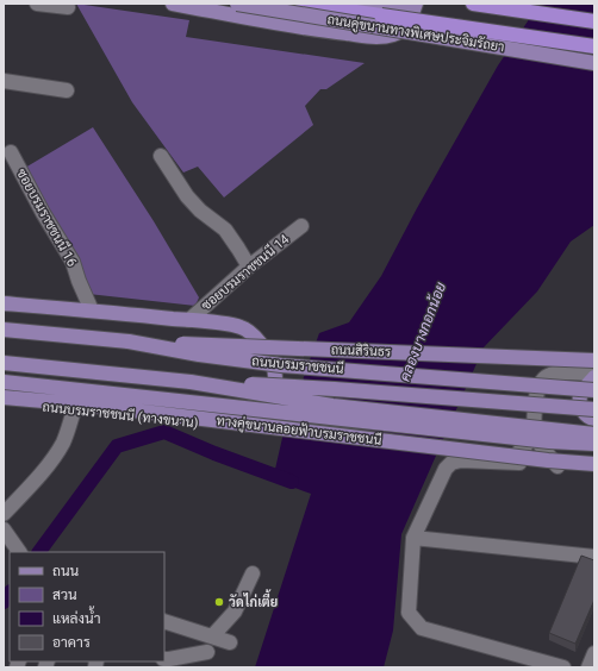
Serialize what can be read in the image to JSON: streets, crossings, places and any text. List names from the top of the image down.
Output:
{
  "streets": {
    "main road": [
      "ถนนคู่ขนานทางพิเศษประจิมรัถยา",
      "ถนนสิรินธร",
      "ถนนบรมราชชนนี",
      "ถนนบรมราชชนนี (ทางขนาน)",
      "ทางคู่ขนานลอยฟ้าบรมราชชนนี"
    ],
    "street": ["ซอยบรมราชชนนี 16", "ซอยบรมราชชนนี 14"]
  },
  "crossings": [
    ["ซอยบรมราชชนนี 14", "ถนนบรมราชชนนี (ทางขนาน)"],
    ["ถนนสิรินธร", "ถนนบรมราชชนนี"]
  ],
  "water": ["คลองบางกอกน้อย"],
  "places": ["วัดไก่เตี้ย"],
  "legend": [
    "ถนน",
    "สวน",
    "แหล่งน้ำ",
    "อาคาร"
  ]
}
